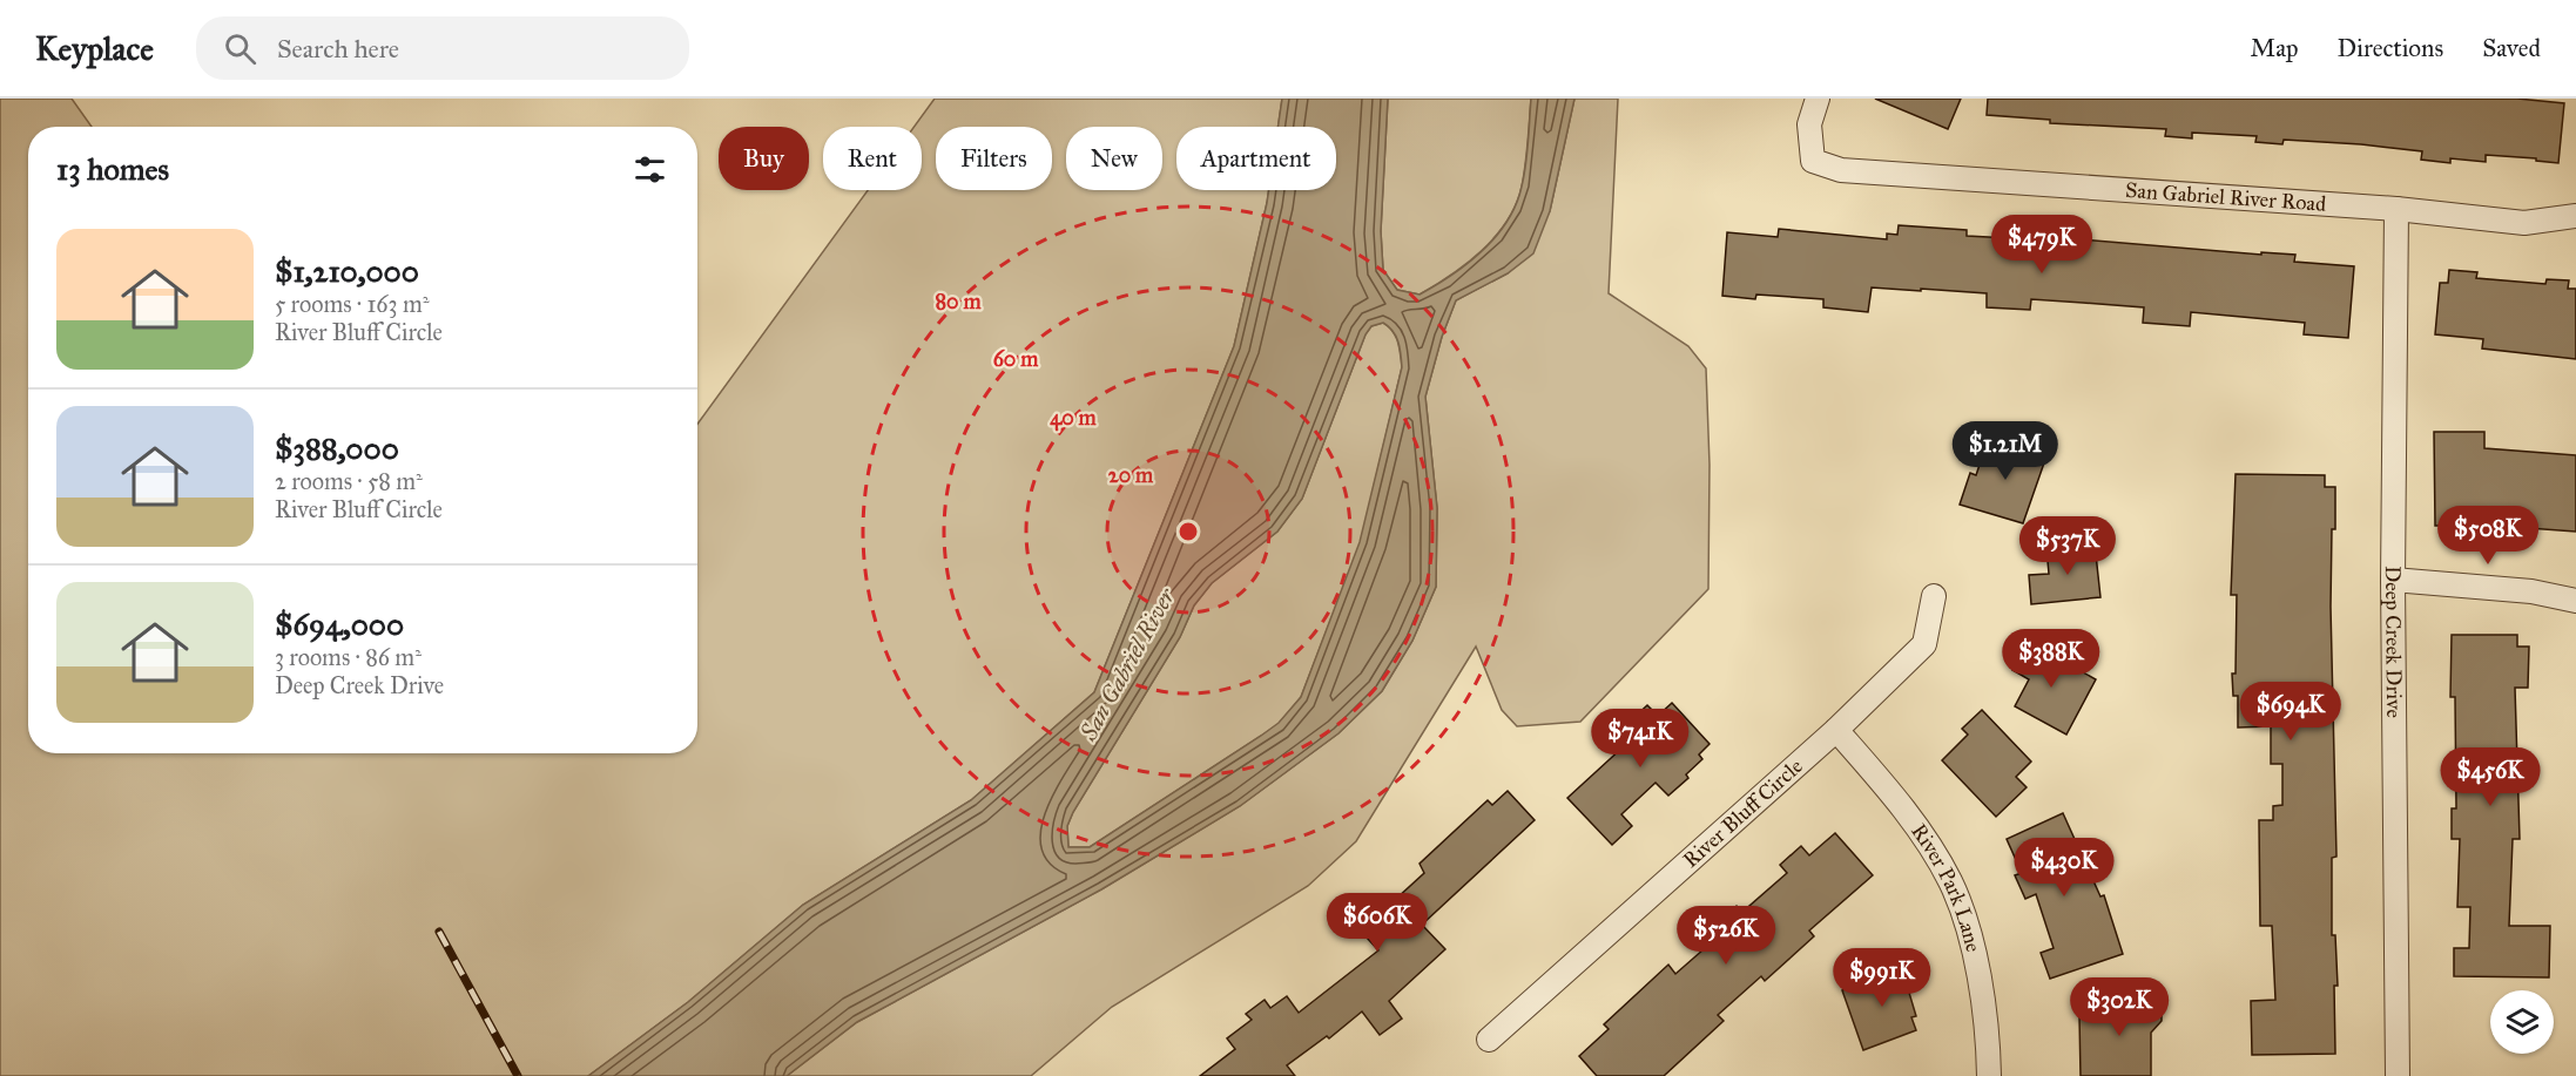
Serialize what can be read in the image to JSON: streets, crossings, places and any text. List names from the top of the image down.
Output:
{
  "streets": {
    "street": [
      "San Gabriel River Road",
      "Deep Creek Drive",
      "River Bluff Circle",
      "River Park Lane"
    ]
  },
  "crossings": [
    ["San Gabriel River Road", "Deep Creek Drive"],
    ["River Bluff Circle", "River Park Lane"]
  ],
  "water": ["San Gabriel River"],
  "page": {
    "header": "Keyplace",
    "search": "Search here",
    "nav": ["Map", "Directions", "Saved"],
    "chip": [
      "Buy",
      "Rent",
      "Filters",
      "New",
      "Apartment"
    ],
    "heading": "13 homes",
    "list": [
      {
        "name": "$1,210,000",
        "note": "5 rooms · 163 m² · River Bluff Circle"
      },
      {
        "name": "$388,000",
        "note": "2 rooms · 58 m² · River Bluff Circle"
      },
      {
        "name": "$694,000",
        "note": "3 rooms · 86 m² · Deep Creek Drive"
      }
    ],
    "price": [
      "$479K",
      "$1.21M",
      "$508K",
      "$537K",
      "$388K",
      "$694K",
      "$741K",
      "$456K",
      "$430K",
      "$606K",
      "$526K",
      "$991K",
      "$302K"
    ]
  },
  "rings": [
    "80 m",
    "60 m",
    "40 m",
    "20 m"
  ]
}
